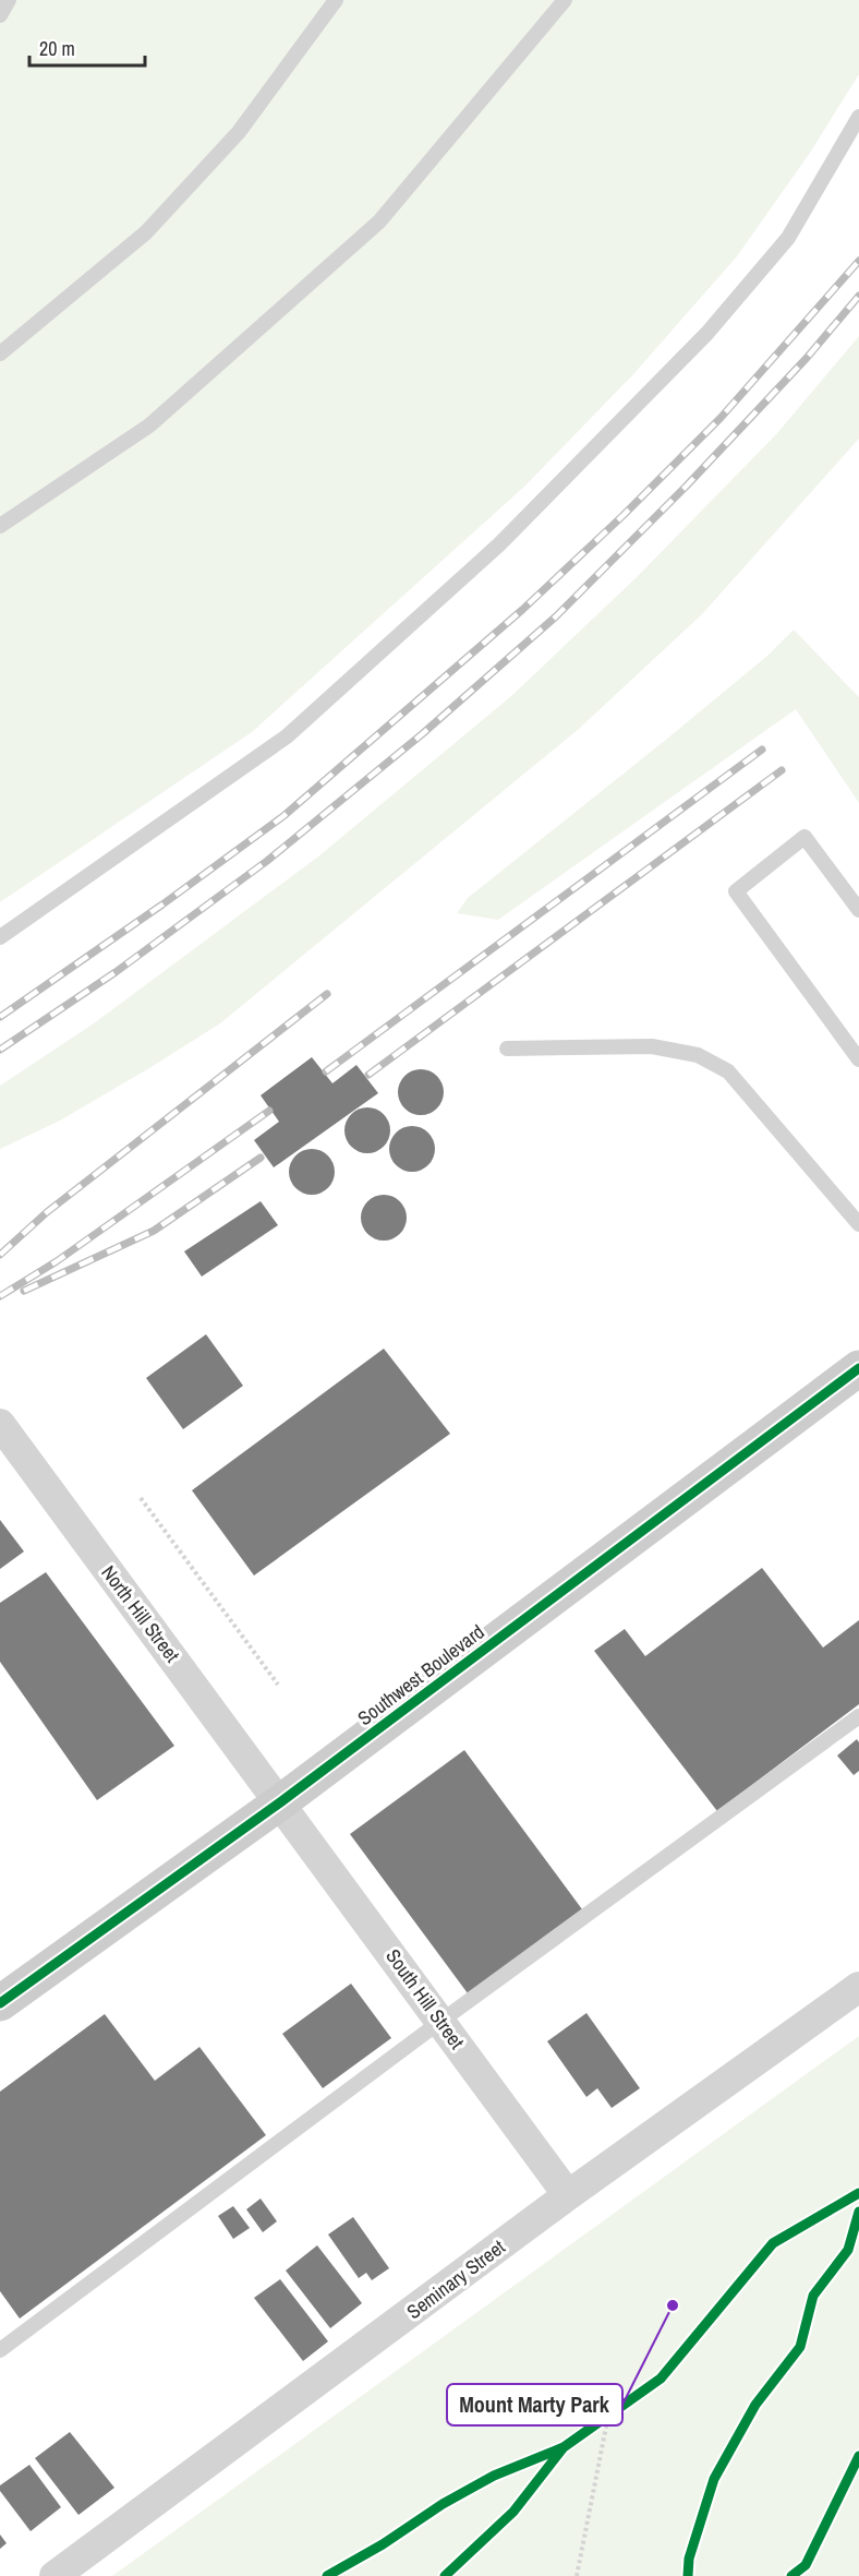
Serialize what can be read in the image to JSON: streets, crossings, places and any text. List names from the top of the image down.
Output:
{
  "streets": {
    "main road": ["Southwest Boulevard"],
    "street": ["North Hill Street", "South Hill Street", "Seminary Street"]
  },
  "crossings": [
    ["North Hill Street", "Southwest Boulevard"],
    ["North Hill Street", "South Hill Street"],
    ["Southwest Boulevard", "South Hill Street"],
    ["South Hill Street", "Seminary Street"]
  ],
  "places": ["Mount Marty Park"],
  "scale_bar": "20 m"
}
